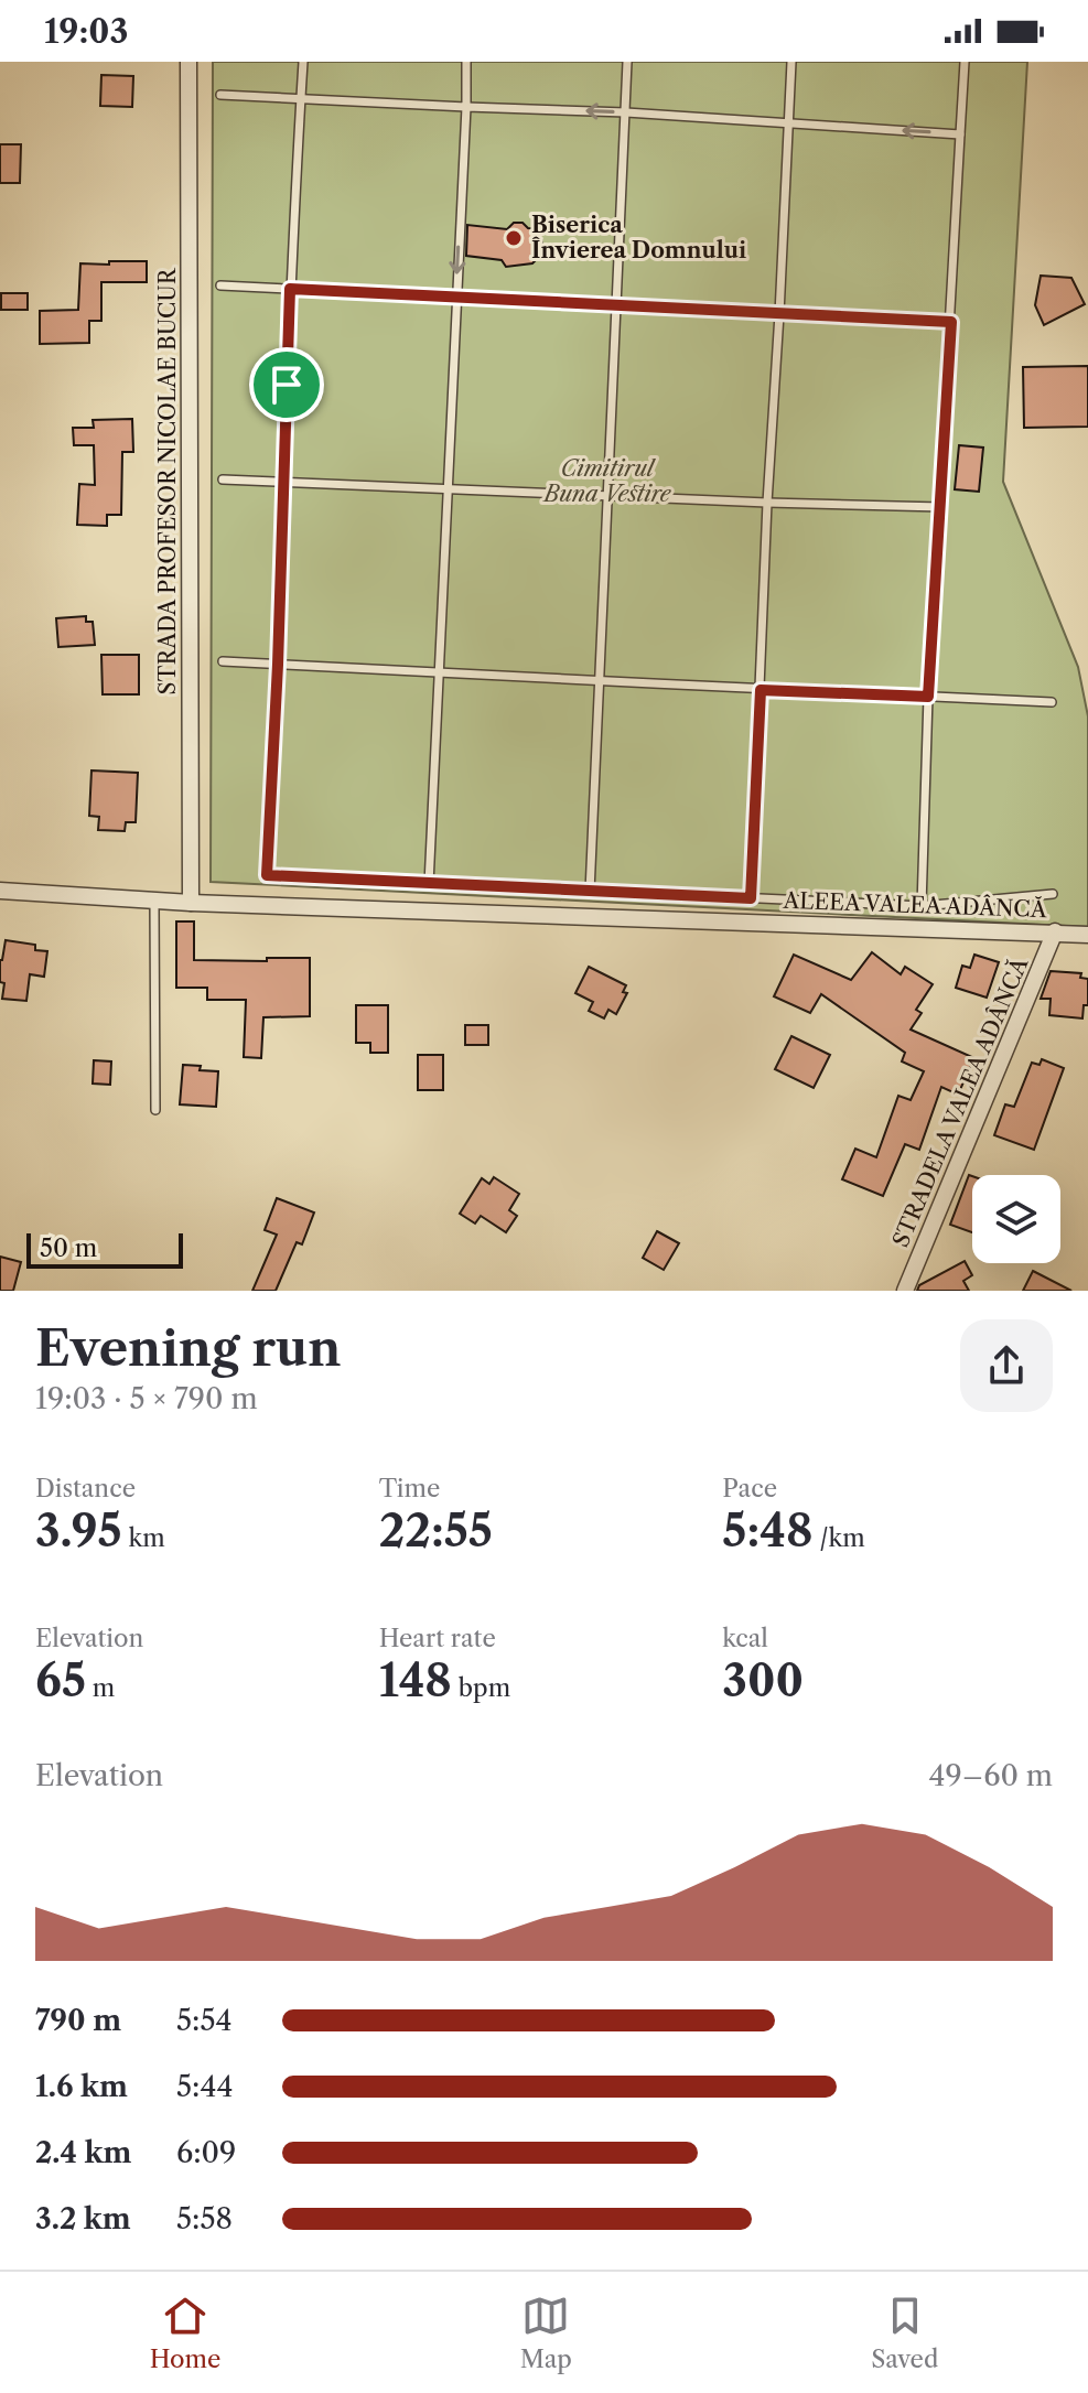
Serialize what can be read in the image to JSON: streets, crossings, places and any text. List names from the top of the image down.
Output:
{
  "streets": {
    "street": ["STRADA PROFESOR NICOLAE BUCUR", "ALEEA VALEA ADÂNCĂ", "STRADELA VALEA ADÂNCĂ"]
  },
  "crossings": [
    ["STRADA PROFESOR NICOLAE BUCUR", "ALEEA VALEA ADÂNCĂ"],
    ["ALEEA VALEA ADÂNCĂ", "STRADELA VALEA ADÂNCĂ"]
  ],
  "parks": ["Cimitirul Buna Vestire"],
  "places": ["Biserica Învierea Domnului"],
  "scale_bar": "50 m",
  "page": {
    "status": "19:03",
    "scale": "50 m",
    "heading": ["Evening run", "19:03 · 5 × 790 m"],
    "stats": [
      ["Distance", "3.95 km"],
      ["Time", "22:55"],
      ["Pace", "5:48 /km"],
      ["Elevation", "65 m"],
      ["Heart rate", "148 bpm"],
      ["kcal", "300"]
    ],
    "chart": ["Elevation", "49–60 m"],
    "list": [
      {
        "name": "790 m",
        "note": "5:54"
      },
      {
        "name": "1.6 km",
        "note": "5:44"
      },
      {
        "name": "2.4 km",
        "note": "6:09"
      },
      {
        "name": "3.2 km",
        "note": "5:58"
      }
    ],
    "tabs": ["Home", "Map", "Saved"]
  }
}
